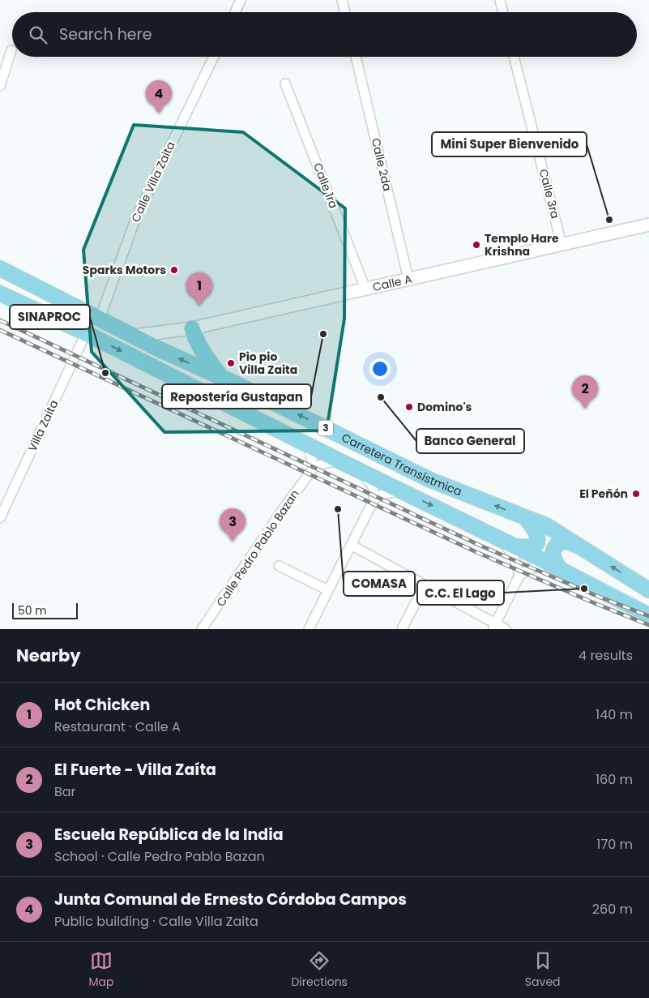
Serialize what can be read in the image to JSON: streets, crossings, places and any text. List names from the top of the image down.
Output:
{
  "streets": {
    "main road": ["3", "Carretera Transístmica"],
    "street": [
      "Calle 2da",
      "Calle Villa Zaita",
      "Calle 1ra",
      "Calle 3ra",
      "Calle A",
      "Villa Zaita",
      "Calle Pedro Pablo Bazan"
    ]
  },
  "crossings": [
    ["Calle 2da", "Calle A"],
    ["Calle Villa Zaita", "Carretera Transístmica"],
    ["Calle 1ra", "Calle A"],
    ["Calle 3ra", "Calle A"],
    ["Calle A", "Carretera Transístmica"],
    ["Villa Zaita", "Carretera Transístmica"]
  ],
  "places": [
    "Mini Super Bienvenido",
    "Templo Hare Krishna",
    "Sparks Motors",
    "Repostería Gustapan",
    "Pio pio Villa Zaita",
    "SINAPROC",
    "Banco General",
    "Domino's",
    "El Peñón",
    "COMASA",
    "C.C. El Lago"
  ],
  "scale_bar": "50 m",
  "page": {
    "search": "Search here",
    "pins": [
      "4",
      "1",
      "2",
      "3"
    ],
    "scale": "50 m",
    "heading": ["Nearby", "4 results"],
    "list": [
      {
        "mark": "1",
        "name": "Hot Chicken",
        "note": "Restaurant · Calle A",
        "value": "140 m"
      },
      {
        "mark": "2",
        "name": "El Fuerte - Villa Zaíta",
        "note": "Bar",
        "value": "160 m"
      },
      {
        "mark": "3",
        "name": "Escuela República de la India",
        "note": "School · Calle Pedro Pablo Bazan",
        "value": "170 m"
      },
      {
        "mark": "4",
        "name": "Junta Comunal de Ernesto Córdoba Campos",
        "note": "Public building · Calle Villa Zaita",
        "value": "260 m"
      }
    ],
    "nav": ["Map", "Directions", "Saved"]
  }
}
